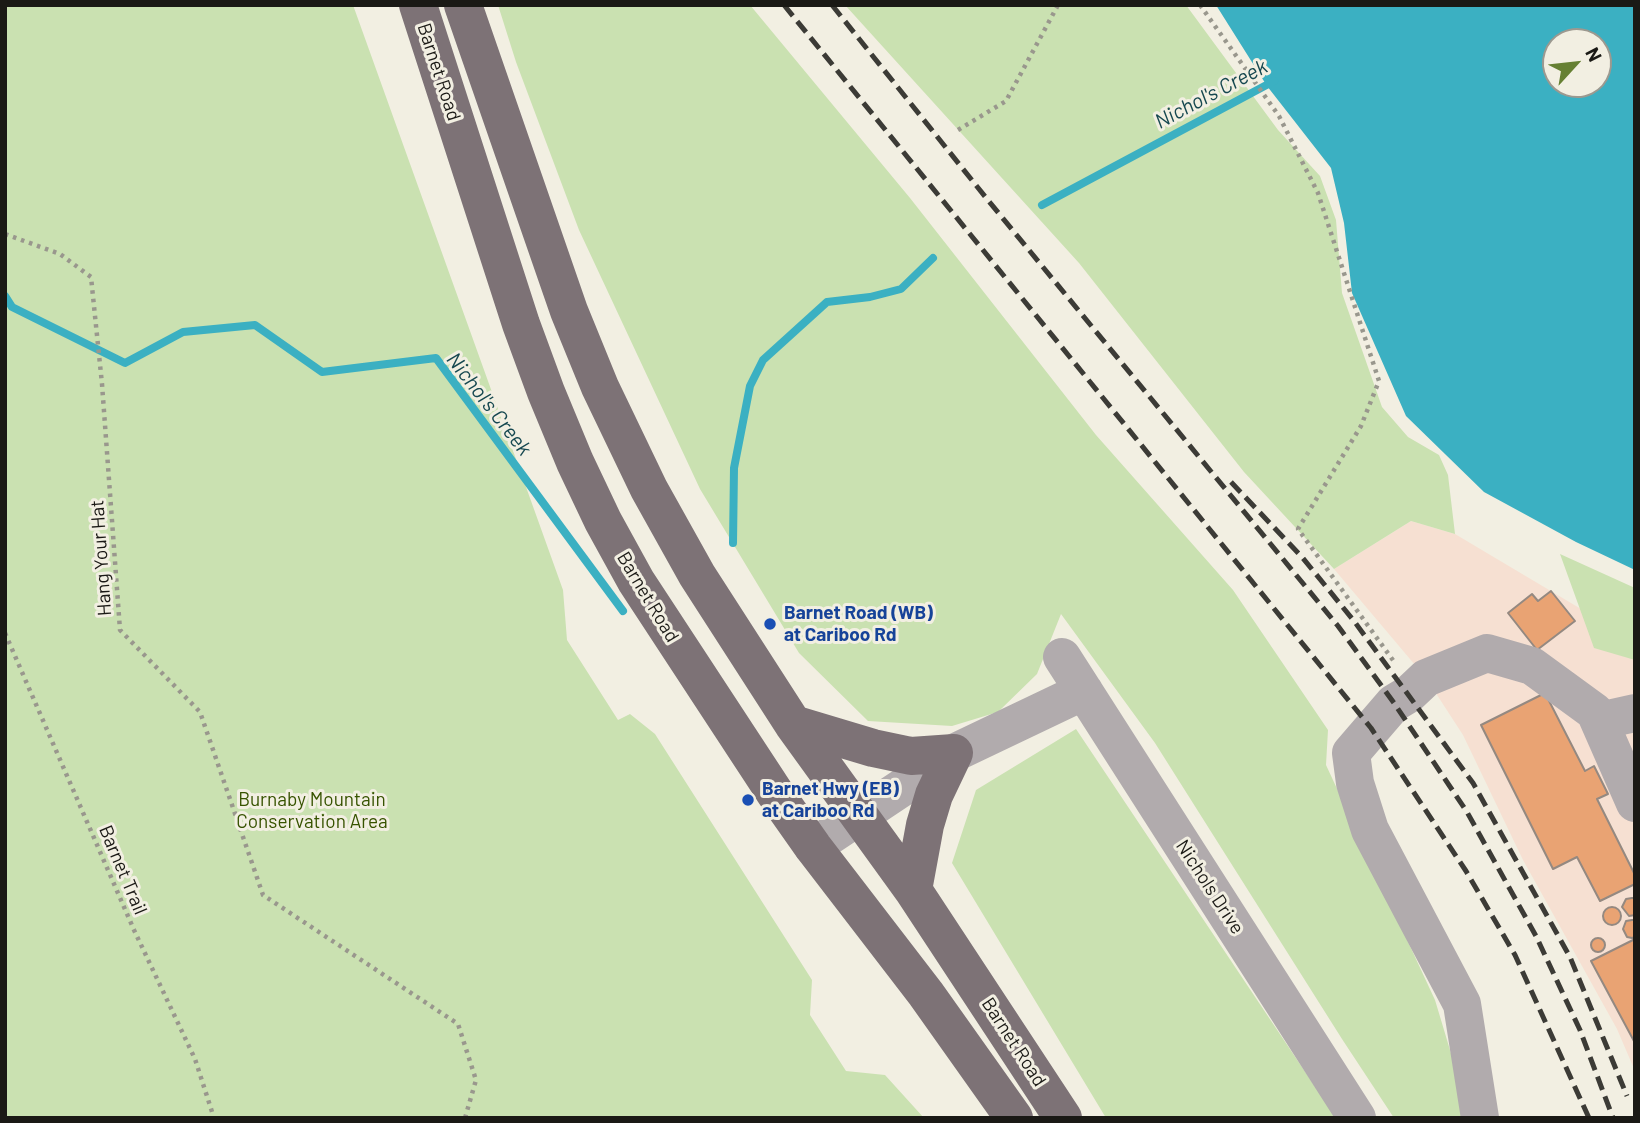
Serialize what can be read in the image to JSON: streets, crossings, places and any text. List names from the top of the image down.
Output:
{
  "streets": {
    "main road": ["Barnet Road"],
    "street": ["Nichols Drive"],
    "path": ["Hang Your Hat", "Barnet Trail"]
  },
  "water": ["Nichol's Creek"],
  "parks": ["Burnaby Mountain Conservation Area"],
  "places": ["Barnet Road (WB) at Cariboo Rd", "Barnet Hwy (EB) at Cariboo Rd"],
  "north": "top right"
}
